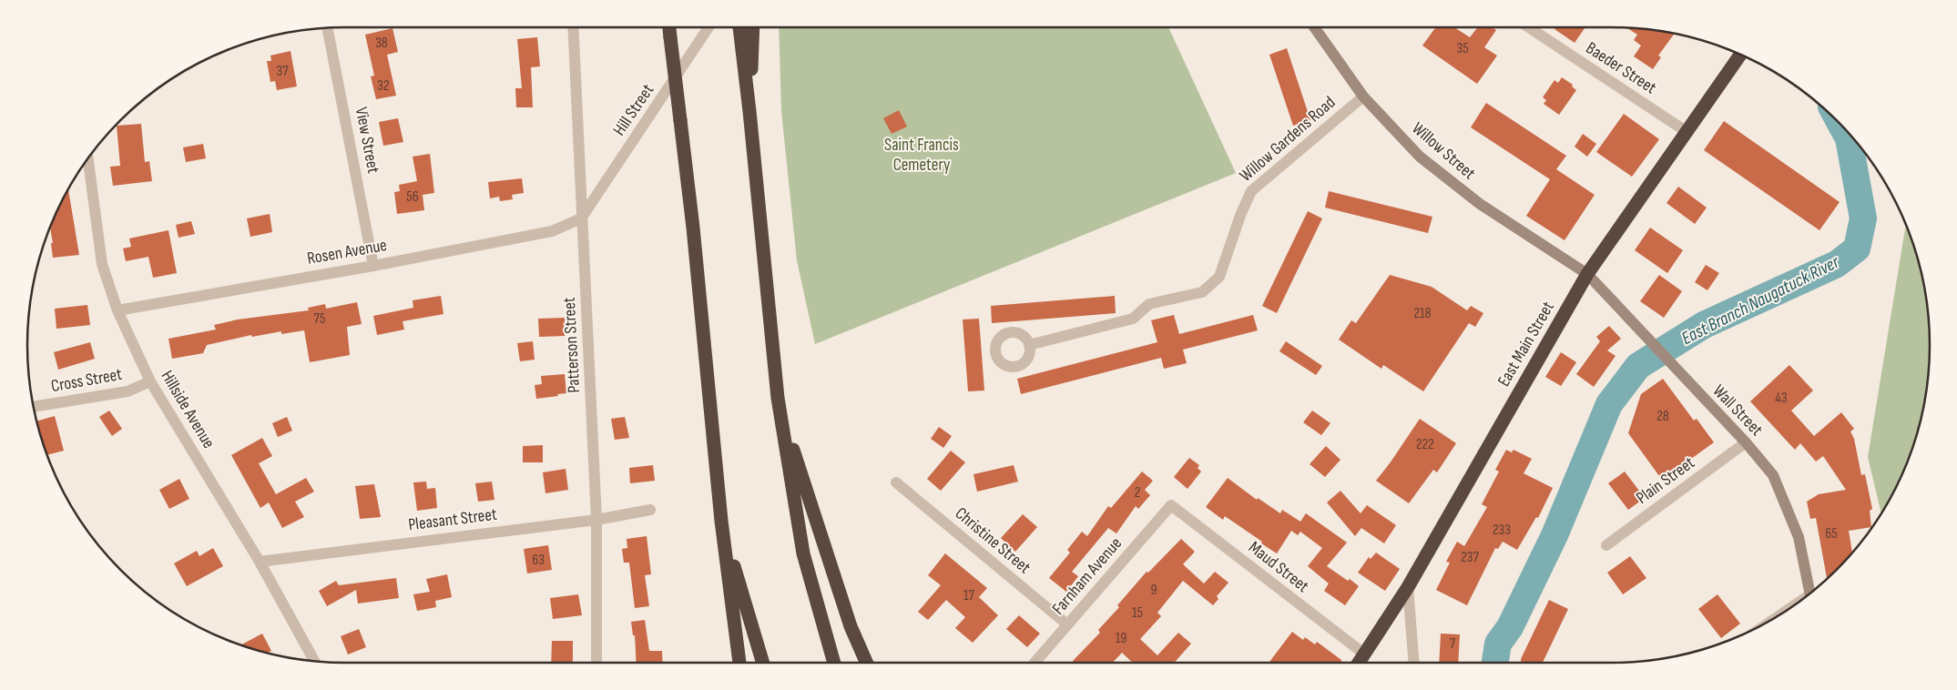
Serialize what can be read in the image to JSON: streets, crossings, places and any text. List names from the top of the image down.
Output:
{
  "streets": {
    "highway": ["East Main Street"],
    "street": [
      "Baeder Street",
      "Hill Street",
      "Willow Gardens Road",
      "View Street",
      "Willow Street",
      "Rosen Avenue",
      "Patterson Street",
      "Cross Street",
      "Hillside Avenue",
      "Wall Street",
      "Plain Street",
      "Pleasant Street",
      "Christine Street",
      "Maud Street",
      "Farnham Avenue"
    ]
  },
  "crossings": [
    ["Baeder Street", "East Main Street"],
    ["Hill Street", "Rosen Avenue"],
    ["Hill Street", "Patterson Street"],
    ["Willow Gardens Road", "Willow Street"],
    ["View Street", "Rosen Avenue"],
    ["Willow Street", "East Main Street"],
    ["Willow Street", "Wall Street"],
    ["Rosen Avenue", "Patterson Street"],
    ["Rosen Avenue", "Hillside Avenue"],
    ["East Main Street", "Wall Street"],
    ["East Main Street", "Maud Street"],
    ["Patterson Street", "Pleasant Street"],
    ["Cross Street", "Hillside Avenue"],
    ["Hillside Avenue", "Pleasant Street"],
    ["Wall Street", "Plain Street"],
    ["Christine Street", "Farnham Avenue"],
    ["Maud Street", "Farnham Avenue"]
  ],
  "water": ["East Branch Naugatuck River"],
  "parks": ["Saint Francis Cemetery"],
  "house_numbers": [
    "38",
    "35",
    "37",
    "32",
    "56",
    "218",
    "75",
    "43",
    "28",
    "222",
    "2",
    "233",
    "65",
    "237",
    "63",
    "9",
    "17",
    "15",
    "19",
    "7"
  ]
}
